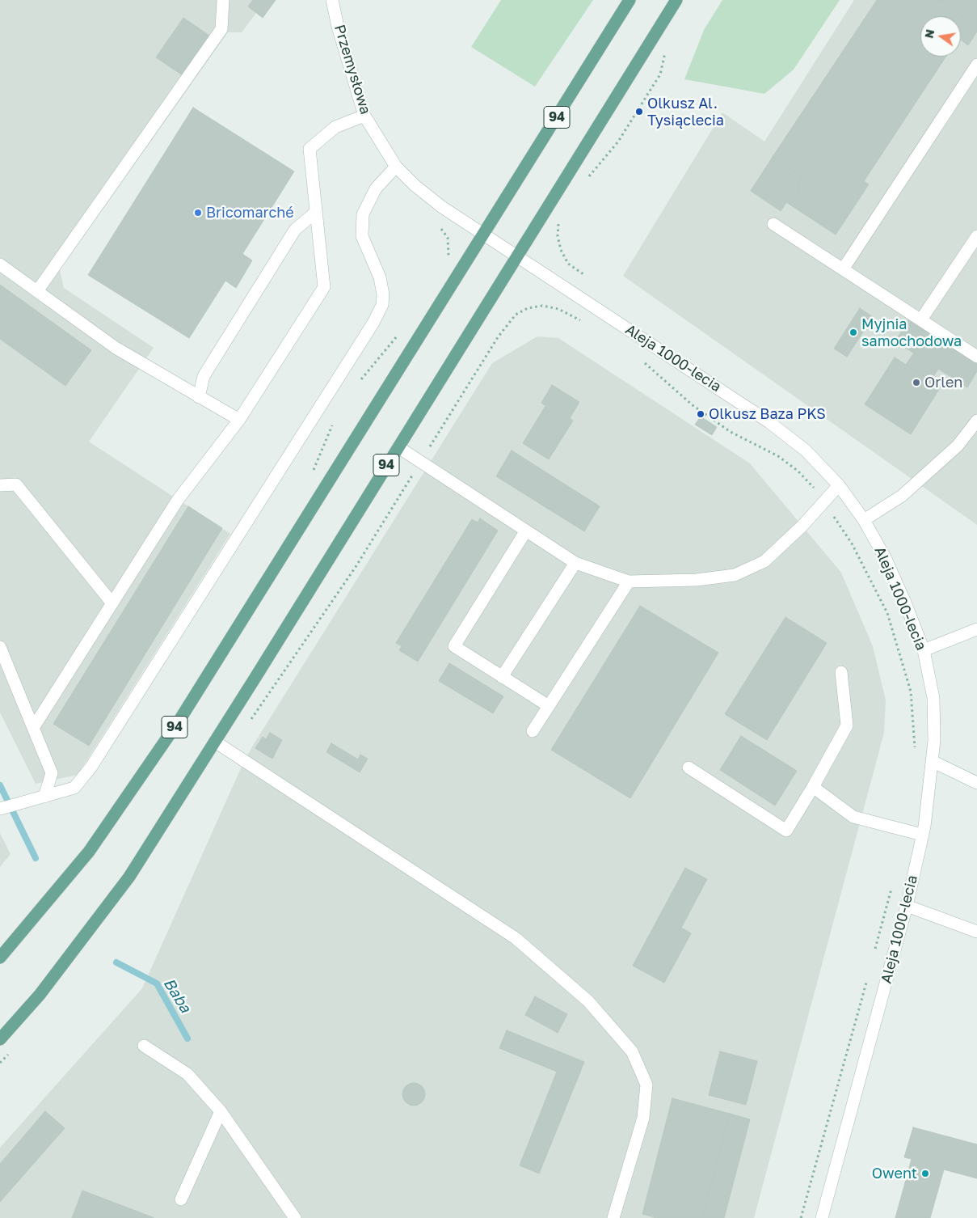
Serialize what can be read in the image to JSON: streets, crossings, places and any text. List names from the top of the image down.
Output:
{
  "streets": {
    "main road": ["94"],
    "street": ["Przemysłowa", "Aleja 1000-lecia"]
  },
  "crossings": [
    ["Przemysłowa", "94"],
    ["Przemysłowa", "Aleja 1000-lecia"],
    ["94", "Aleja 1000-lecia"]
  ],
  "water": ["Baba"],
  "places": [
    "Olkusz Al. Tysiąclecia",
    "Bricomarché",
    "Myjnia samochodowa",
    "Orlen",
    "Olkusz Baza PKS",
    "Owent"
  ],
  "north": "left"
}
